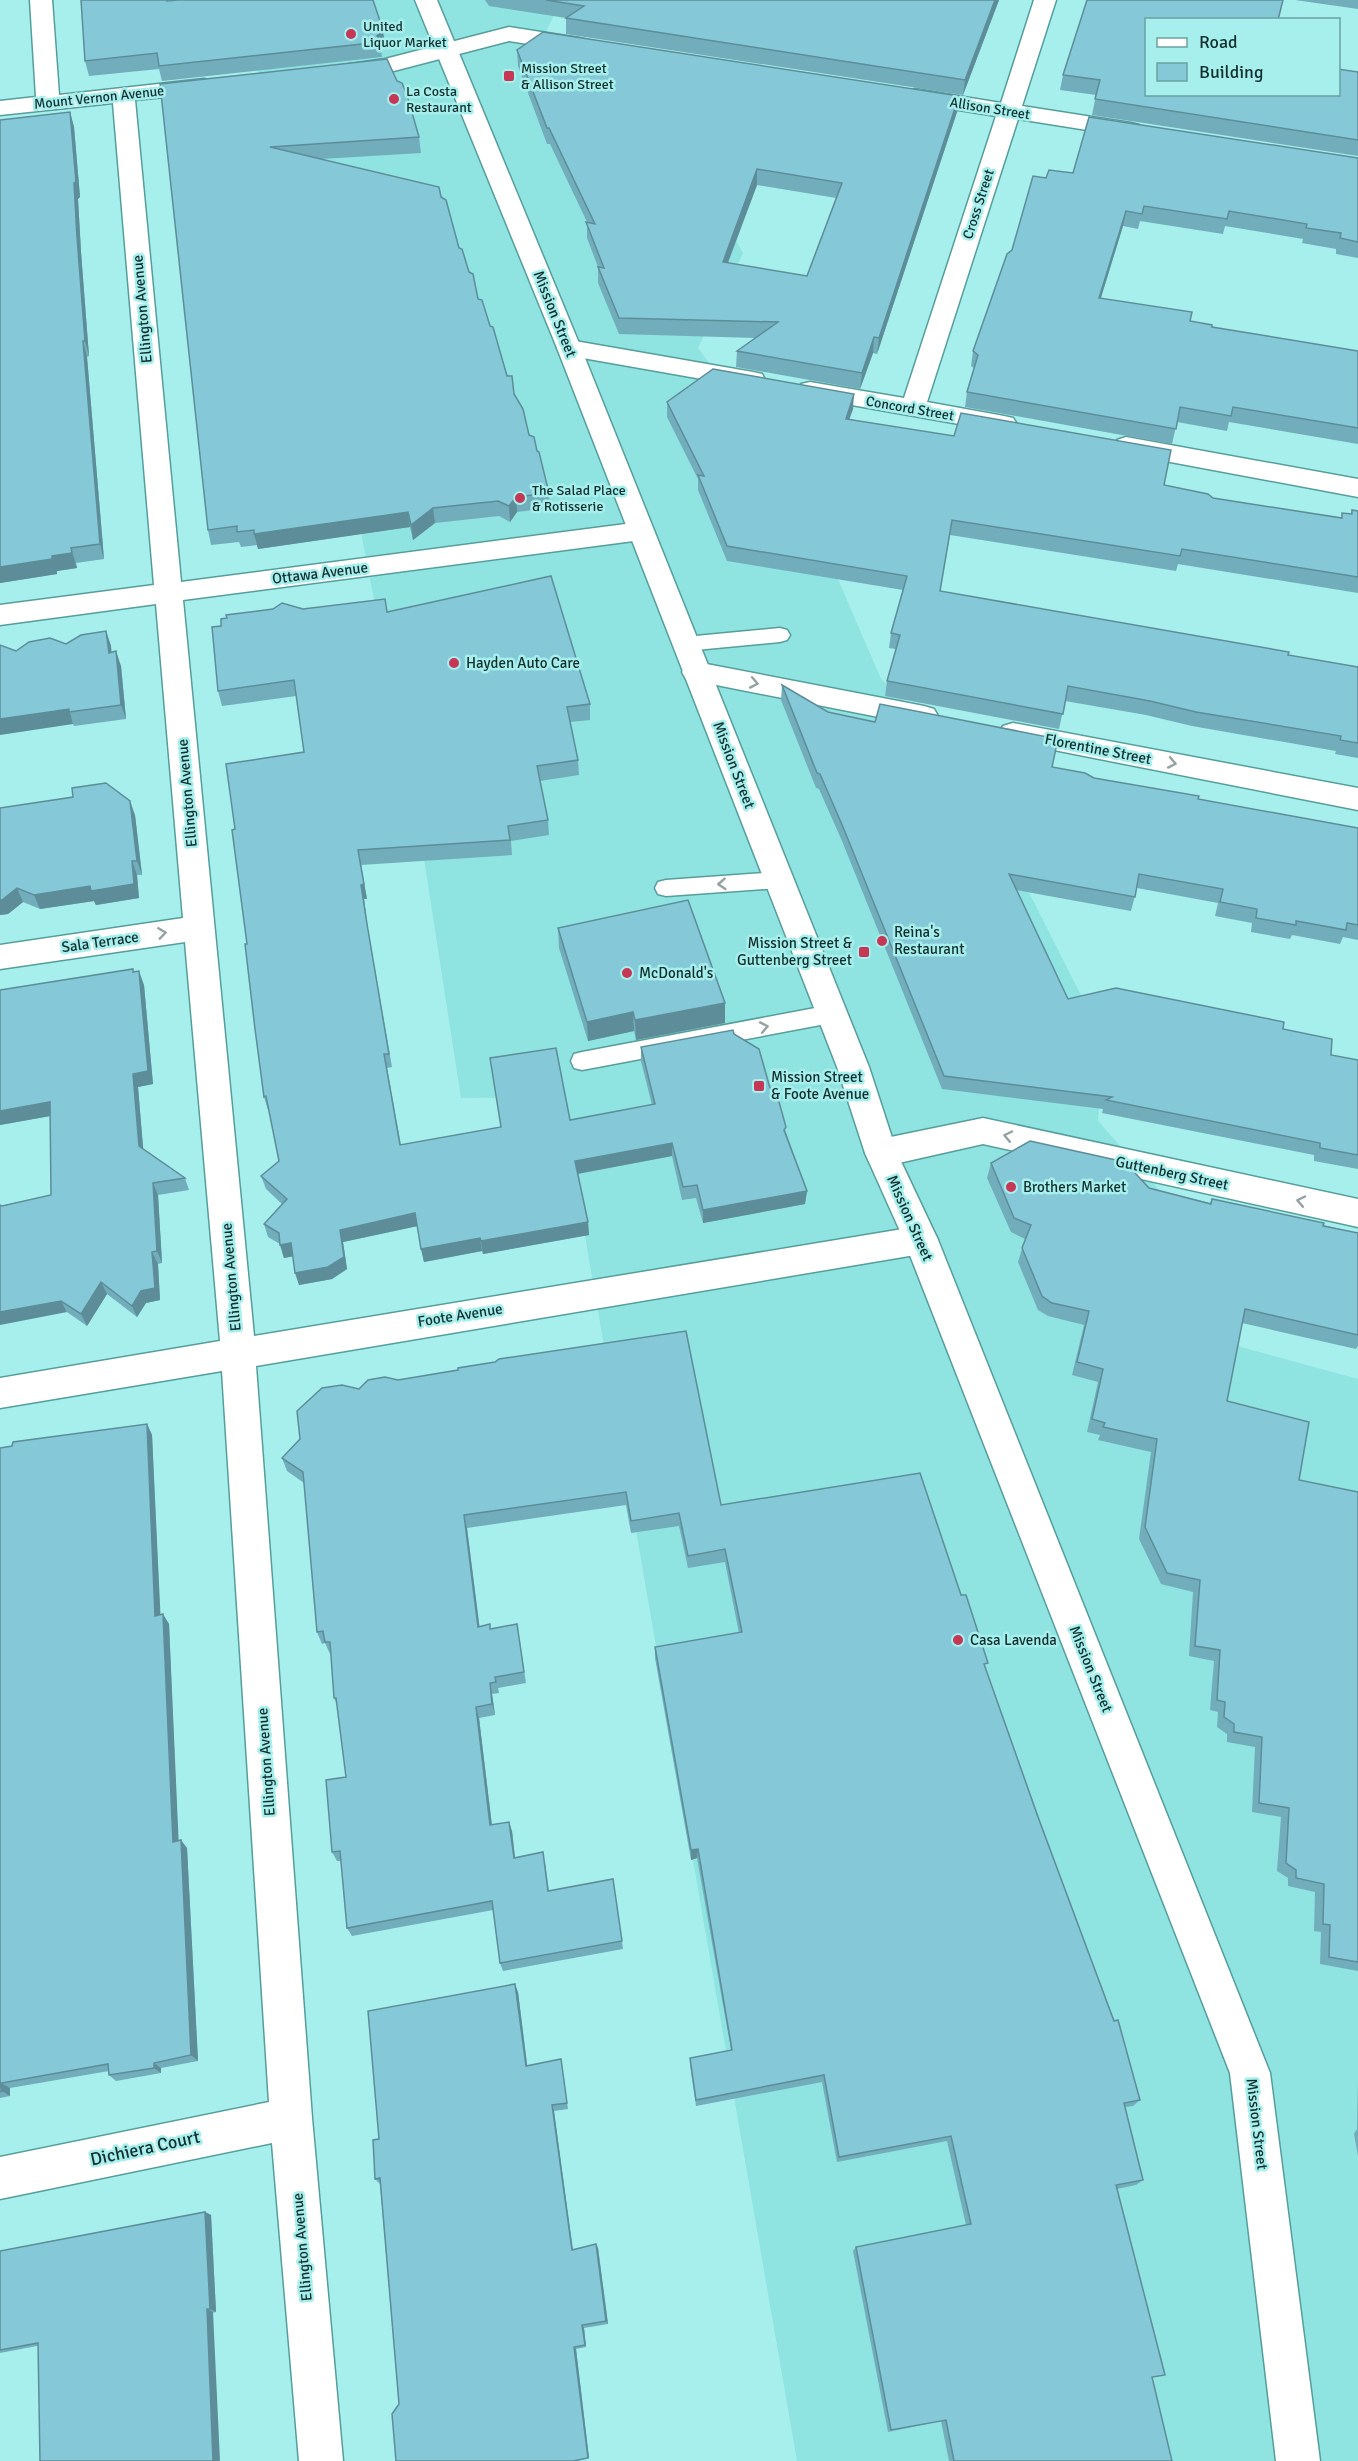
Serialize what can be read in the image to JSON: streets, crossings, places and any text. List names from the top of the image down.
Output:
{
  "streets": {
    "street": [
      "Mount Vernon Avenue",
      "Allison Street",
      "Cross Street",
      "Ellington Avenue",
      "Mission Street",
      "Concord Street",
      "Ottawa Avenue",
      "Florentine Street",
      "Sala Terrace",
      "Guttenberg Street",
      "Foote Avenue",
      "Dichiera Court"
    ]
  },
  "crossings": [
    ["Mount Vernon Avenue", "Ellington Avenue"],
    ["Allison Street", "Cross Street"],
    ["Cross Street", "Concord Street"],
    ["Ellington Avenue", "Ottawa Avenue"],
    ["Ellington Avenue", "Sala Terrace"],
    ["Ellington Avenue", "Foote Avenue"],
    ["Ellington Avenue", "Dichiera Court"],
    ["Mission Street", "Concord Street"],
    ["Mission Street", "Ottawa Avenue"],
    ["Mission Street", "Guttenberg Street"],
    ["Mission Street", "Foote Avenue"]
  ],
  "one_way": ["Florentine Street", "Sala Terrace", "Guttenberg Street"],
  "places": {
    "other": [
      "United Liquor Market",
      "La Costa Restaurant",
      "The Salad Place & Rotisserie",
      "Hayden Auto Care",
      "Reina's Restaurant",
      "McDonald's",
      "Brothers Market",
      "Casa Lavenda"
    ],
    "transit": ["Mission Street & Allison Street", "Mission Street & Guttenberg Street", "Mission Street & Foote Avenue"]
  },
  "legend": ["Road", "Building"]
}
